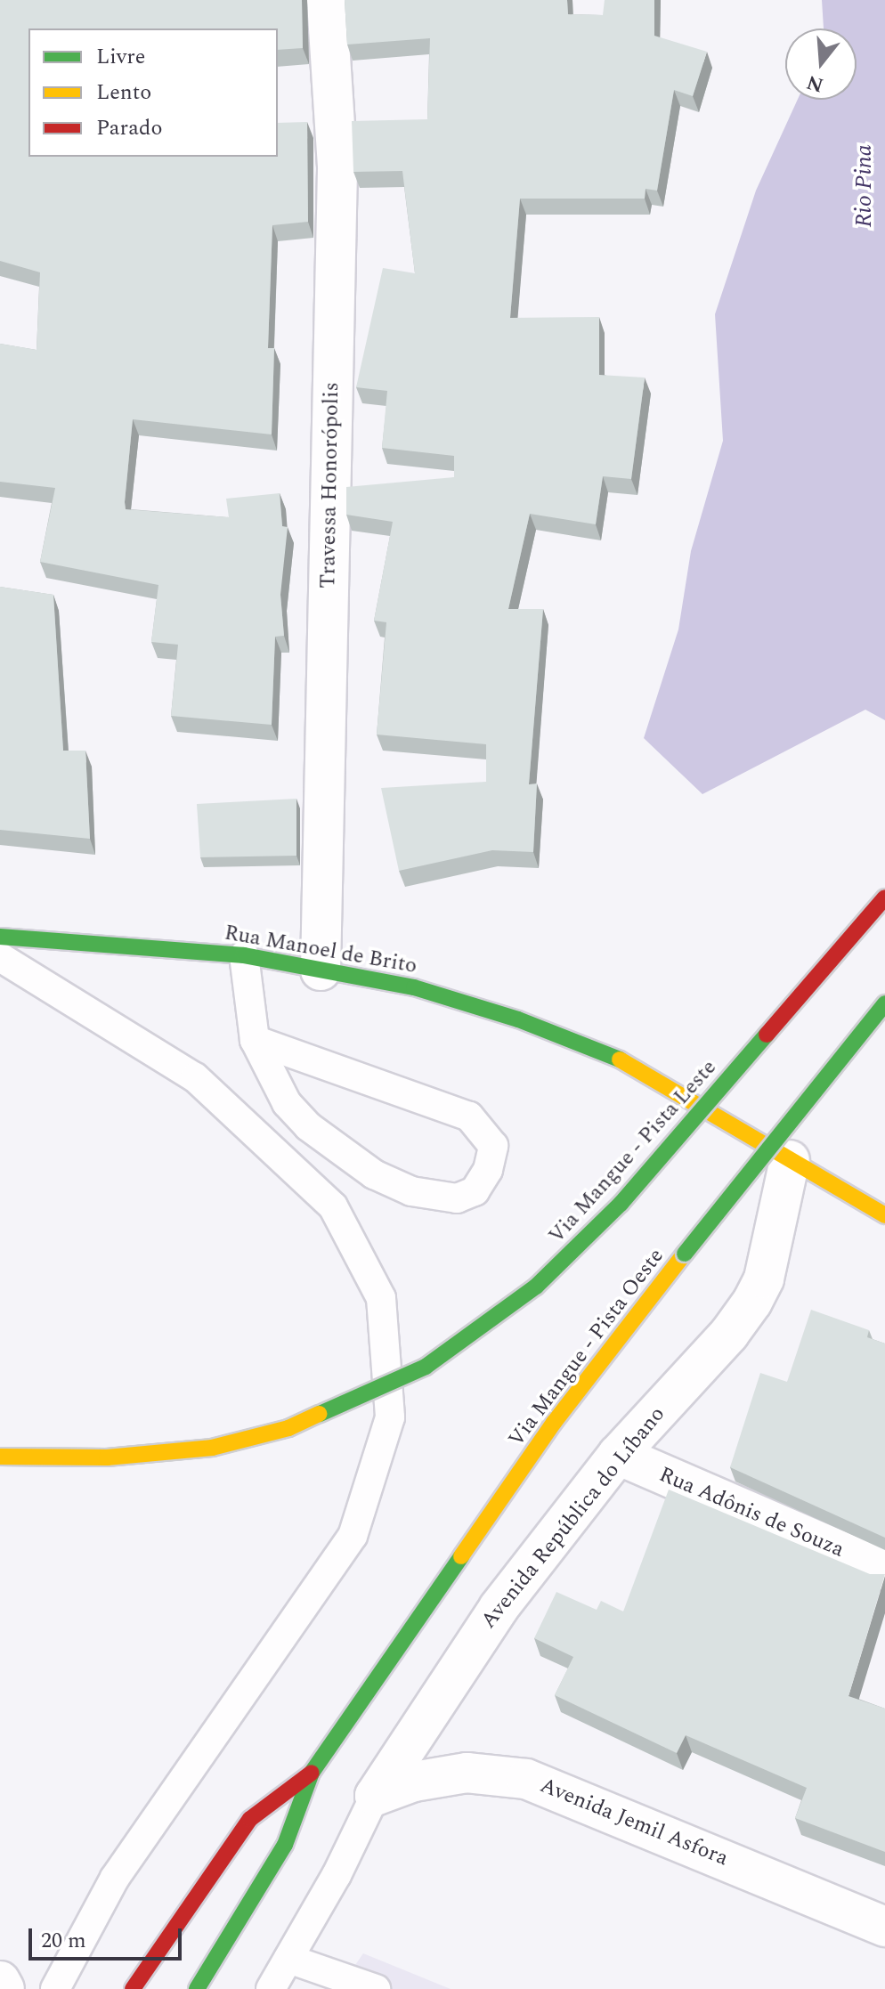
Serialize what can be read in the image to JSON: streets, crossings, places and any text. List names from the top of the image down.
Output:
{
  "streets": {
    "main road": ["Rua Manoel de Brito", "Via Mangue - Pista Leste", "Via Mangue - Pista Oeste"],
    "street": [
      "Travessa Honorópolis",
      "Rua Adônis de Souza",
      "Avenida República do Líbano",
      "Avenida Jemil Asfora"
    ]
  },
  "crossings": [
    ["Travessa Honorópolis", "Rua Manoel de Brito"],
    ["Rua Manoel de Brito", "Avenida República do Líbano"],
    ["Rua Adônis de Souza", "Avenida República do Líbano"],
    ["Avenida República do Líbano", "Avenida Jemil Asfora"]
  ],
  "water": ["Rio Pina"],
  "legend": ["Livre", "Lento", "Parado"],
  "scale_bar": "20 m",
  "north": "bottom"
}
